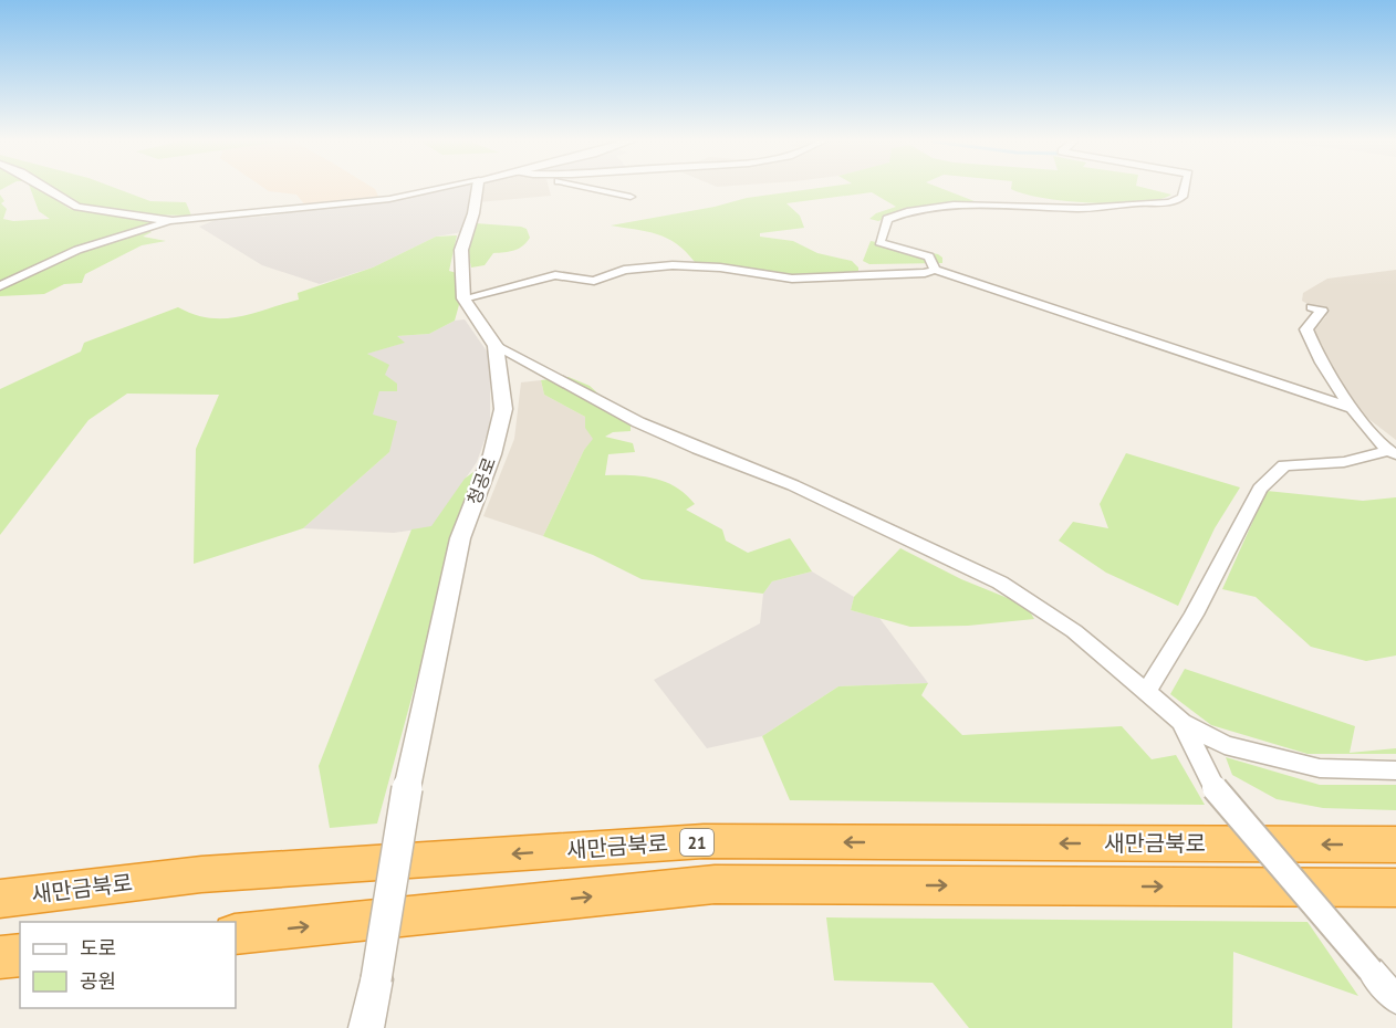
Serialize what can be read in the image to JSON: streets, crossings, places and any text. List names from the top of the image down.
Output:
{
  "streets": {
    "highway": ["21", "새만금북로"],
    "street": ["청공로"]
  },
  "legend": ["도로", "공원"]
}
